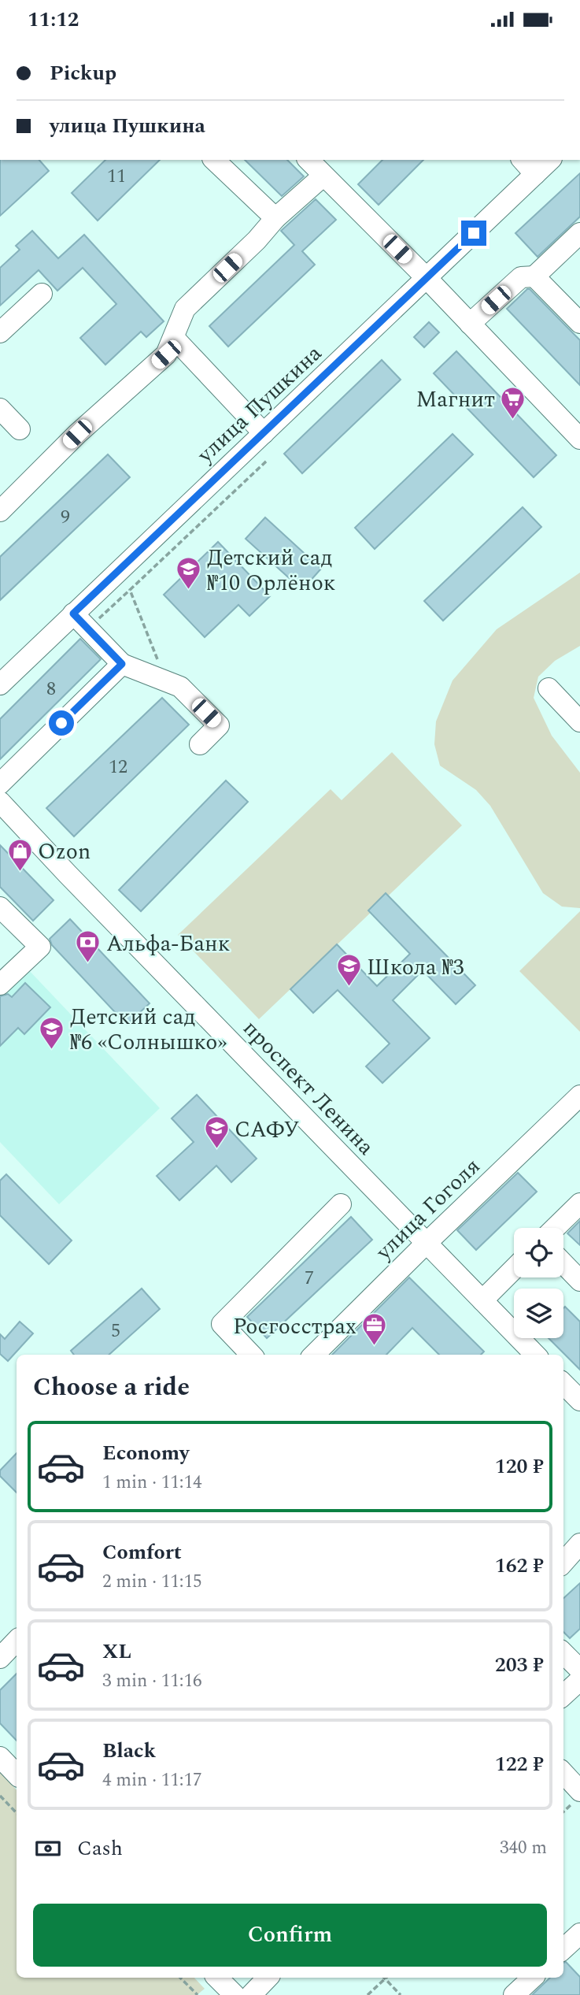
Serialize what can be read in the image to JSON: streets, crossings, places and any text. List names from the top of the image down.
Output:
{
  "streets": {
    "street": ["улица Пушкина", "проспект Ленина", "улица Гоголя"]
  },
  "crossings": [
    ["проспект Ленина", "улица Гоголя"]
  ],
  "places": {
    "supermarket": ["Магнит"],
    "school or university": [
      "Детский сад №10 Орлёнок",
      "Школа №3",
      "Детский сад №6 «Солнышко»",
      "САФУ"
    ],
    "shop": ["Ozon"],
    "bank": ["Альфа-Банк"],
    "office": ["Росгосстрах"]
  },
  "house_numbers": [
    "11",
    "9",
    "8",
    "12",
    "7",
    "5"
  ],
  "page": {
    "status": "11:12",
    "banner": ["Pickup", "улица Пушкина"],
    "heading": "Choose a ride",
    "list": [
      {
        "name": "Economy",
        "note": "1 min · 11:14",
        "value": "120 ₽"
      },
      {
        "name": "Comfort",
        "note": "2 min · 11:15",
        "value": "162 ₽"
      },
      {
        "name": "XL",
        "note": "3 min · 11:16",
        "value": "203 ₽"
      },
      {
        "name": "Black",
        "note": "4 min · 11:17",
        "value": "122 ₽"
      }
    ],
    "pay": ["Cash", "340 m"],
    "buttons": "Confirm"
  }
}
